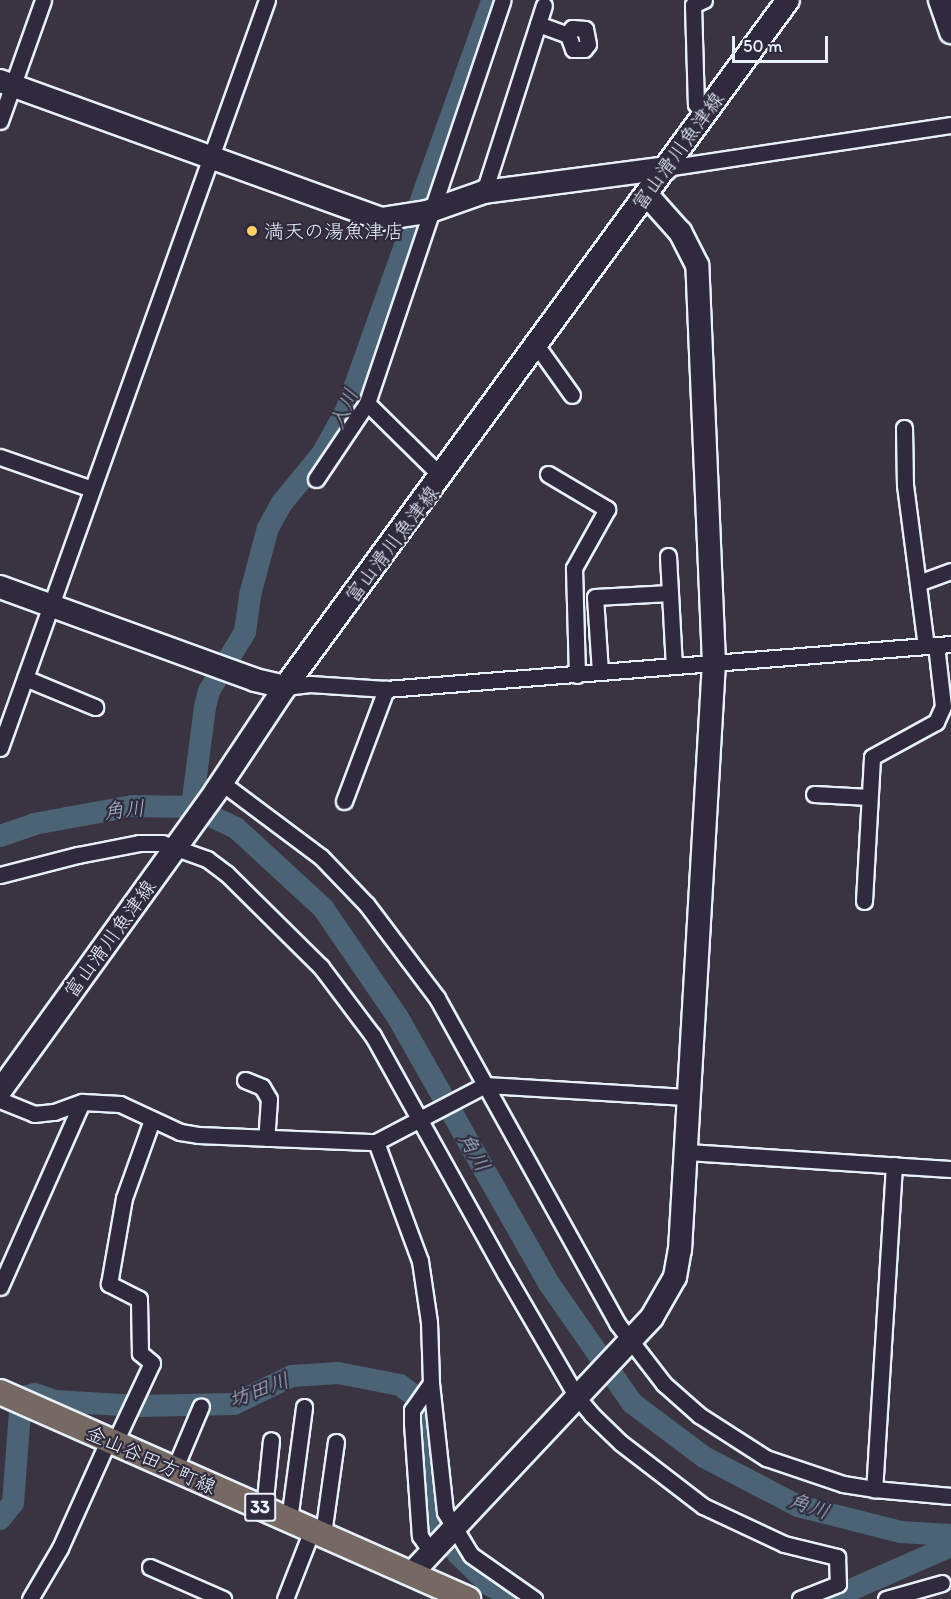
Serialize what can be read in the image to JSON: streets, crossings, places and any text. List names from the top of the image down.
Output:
{
  "streets": {
    "main road": ["金山谷田方町線", "33"],
    "street": ["富山滑川魚津線"]
  },
  "water": ["入川", "角川", "坊田川"],
  "places": ["満天の湯魚津店"],
  "scale_bar": "50 m"
}
